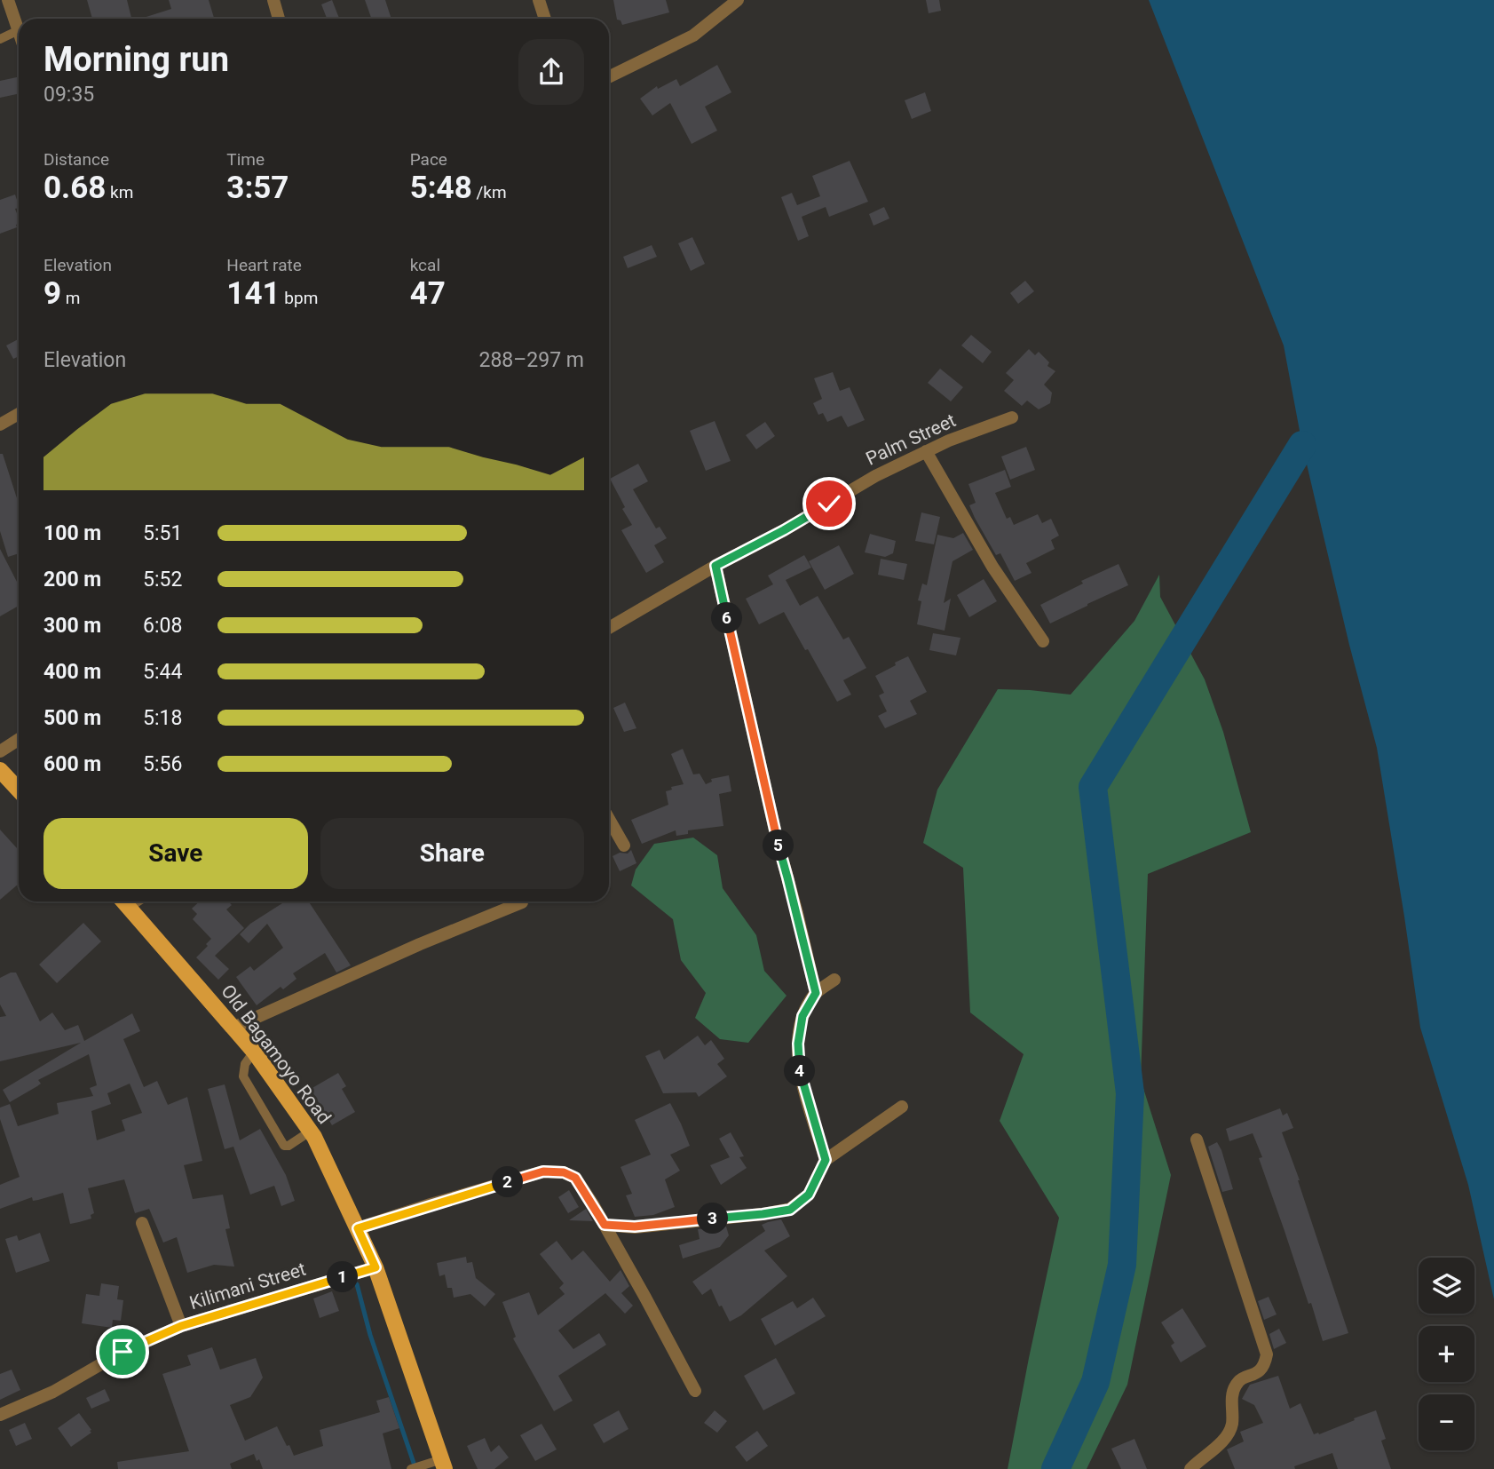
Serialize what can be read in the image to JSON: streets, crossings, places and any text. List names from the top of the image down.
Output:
{
  "streets": {
    "main road": ["Old Bagamoyo Road"],
    "street": ["Palm Street", "Kilimani Street"]
  },
  "crossings": [
    ["Old Bagamoyo Road", "Kilimani Street"]
  ],
  "page": {
    "heading": ["Morning run", "09:35"],
    "stats": [
      ["Distance", "0.68 km"],
      ["Time", "3:57"],
      ["Pace", "5:48 /km"],
      ["Elevation", "9 m"],
      ["Heart rate", "141 bpm"],
      ["kcal", "47"]
    ],
    "chart": ["Elevation", "288–297 m"],
    "list": [
      {
        "name": "100 m",
        "note": "5:51"
      },
      {
        "name": "200 m",
        "note": "5:52"
      },
      {
        "name": "300 m",
        "note": "6:08"
      },
      {
        "name": "400 m",
        "note": "5:44"
      },
      {
        "name": "500 m",
        "note": "5:18"
      },
      {
        "name": "600 m",
        "note": "5:56"
      }
    ],
    "pins": [
      "6",
      "5",
      "4",
      "2",
      "3",
      "1"
    ],
    "buttons": ["Save", "Share"],
    "map_buttons": ["+", "−"]
  }
}
